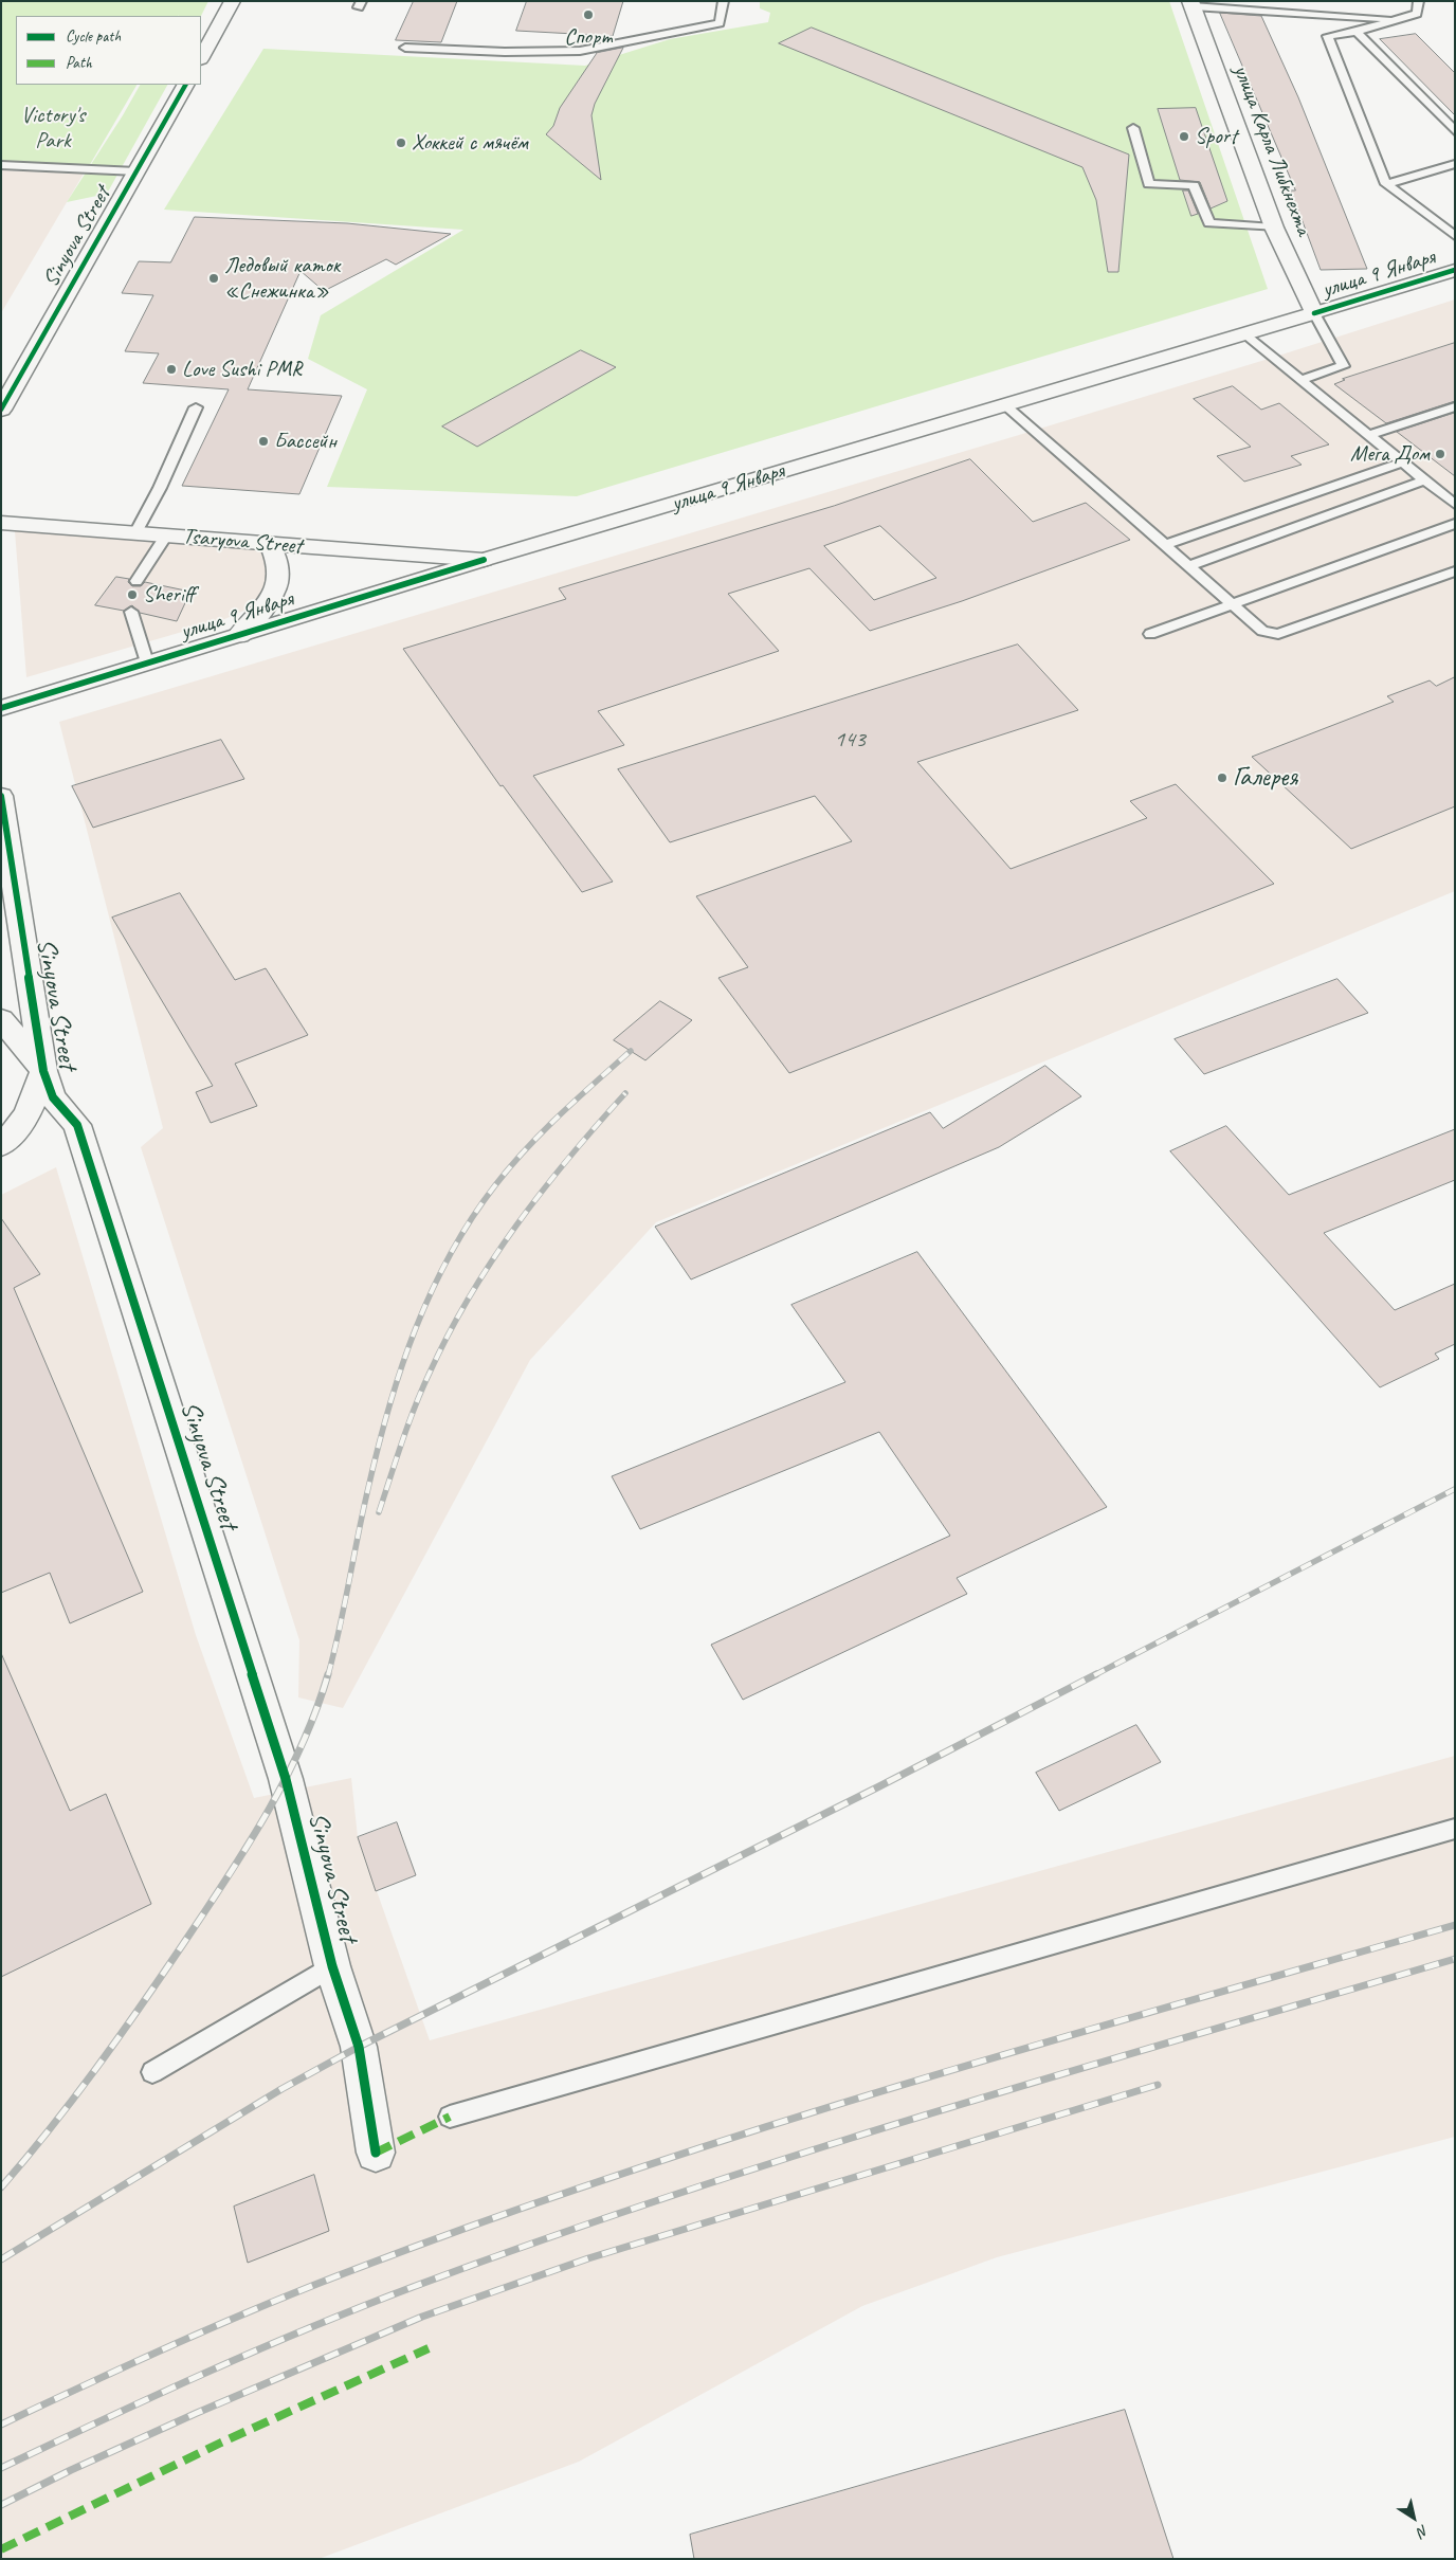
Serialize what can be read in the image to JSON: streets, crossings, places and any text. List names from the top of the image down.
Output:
{
  "streets": {
    "street": [
      "улица Карла Либкнехта",
      "Sinyova Street",
      "улица 9 Января",
      "Tsaryova Street"
    ]
  },
  "crossings": [
    ["улица Карла Либкнехта", "улица 9 Января"],
    ["улица 9 Января", "Tsaryova Street"]
  ],
  "parks": ["Victory's Park"],
  "places": [
    "Спорт",
    "Sport",
    "Хоккей с мячём",
    "Ледовый каток «Снежинка»",
    "Love Sushi PMR",
    "Бассейн",
    "Мега Дом",
    "Sheriff",
    "Галерея"
  ],
  "house_numbers": ["143"],
  "legend": ["Cycle path", "Path"],
  "north": "bottom right"
}
